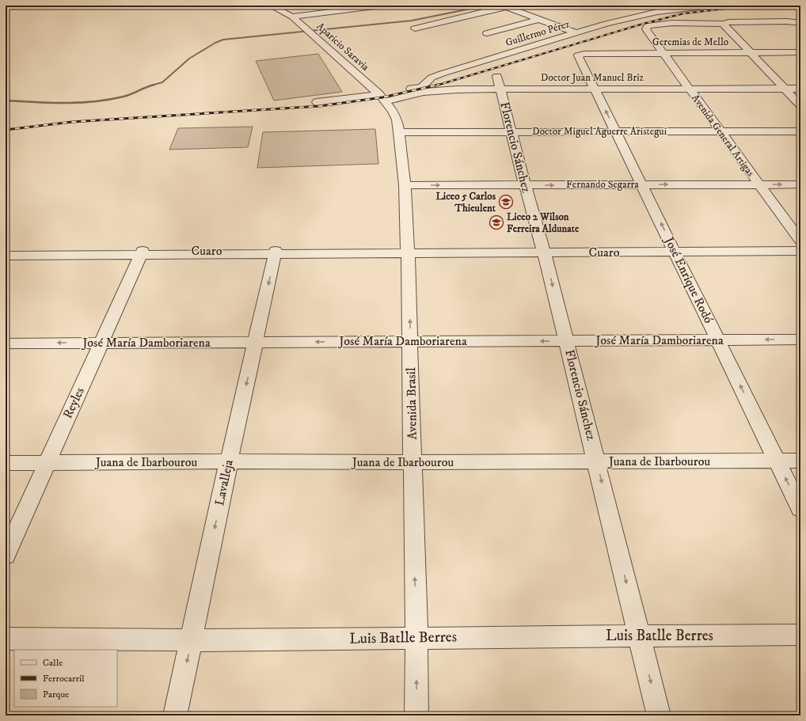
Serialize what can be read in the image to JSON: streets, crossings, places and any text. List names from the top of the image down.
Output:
{
  "streets": {
    "street": [
      "Guillermo Pérez",
      "Geremias de Mello",
      "Aparicio Saravia",
      "Doctor Juan Manuel Briz",
      "Doctor Miguel Aguerre Aristegui",
      "Avenida General Artigas",
      "Florencio Sánchez",
      "Fernando Segarra",
      "Cuaro",
      "José Enrique Rodó",
      "José María Damboriarena",
      "Reyles",
      "Avenida Brasil",
      "Juana de Ibarbourou",
      "Lavalleja",
      "Luis Batlle Berres"
    ]
  },
  "crossings": [
    ["Guillermo Pérez", "Aparicio Saravia"],
    ["Guillermo Pérez", "Doctor Juan Manuel Briz"],
    ["Guillermo Pérez", "Avenida Brasil"],
    ["Geremias de Mello", "Avenida General Artigas"],
    ["Geremias de Mello", "José Enrique Rodó"],
    ["Aparicio Saravia", "Doctor Juan Manuel Briz"],
    ["Aparicio Saravia", "Avenida Brasil"],
    ["Doctor Juan Manuel Briz", "Avenida General Artigas"],
    ["Doctor Juan Manuel Briz", "Florencio Sánchez"],
    ["Doctor Juan Manuel Briz", "José Enrique Rodó"],
    ["Doctor Juan Manuel Briz", "Avenida Brasil"],
    ["Doctor Miguel Aguerre Aristegui", "Avenida General Artigas"],
    ["Doctor Miguel Aguerre Aristegui", "Florencio Sánchez"],
    ["Doctor Miguel Aguerre Aristegui", "José Enrique Rodó"],
    ["Doctor Miguel Aguerre Aristegui", "Avenida Brasil"],
    ["Avenida General Artigas", "Fernando Segarra"],
    ["Florencio Sánchez", "Fernando Segarra"],
    ["Florencio Sánchez", "Cuaro"],
    ["Florencio Sánchez", "José María Damboriarena"],
    ["Florencio Sánchez", "Juana de Ibarbourou"],
    ["Florencio Sánchez", "Luis Batlle Berres"],
    ["Fernando Segarra", "José Enrique Rodó"],
    ["Fernando Segarra", "Avenida Brasil"],
    ["Cuaro", "José Enrique Rodó"],
    ["Cuaro", "Reyles"],
    ["Cuaro", "Avenida Brasil"],
    ["Cuaro", "Lavalleja"],
    ["José Enrique Rodó", "José María Damboriarena"],
    ["José Enrique Rodó", "Juana de Ibarbourou"],
    ["José María Damboriarena", "Reyles"],
    ["José María Damboriarena", "Avenida Brasil"],
    ["José María Damboriarena", "Lavalleja"],
    ["Reyles", "Juana de Ibarbourou"],
    ["Avenida Brasil", "Juana de Ibarbourou"],
    ["Avenida Brasil", "Luis Batlle Berres"],
    ["Juana de Ibarbourou", "Lavalleja"],
    ["Lavalleja", "Luis Batlle Berres"]
  ],
  "one_way": [
    "Florencio Sánchez",
    "Fernando Segarra",
    "José Enrique Rodó",
    "José María Damboriarena",
    "Avenida Brasil",
    "Lavalleja"
  ],
  "places": {
    "school or university": ["Liceo 5 Carlos Thieulent", "Liceo 2 Wilson Ferreira Aldunate"]
  },
  "legend": ["Calle", "Ferrocarril", "Parque"]
}
